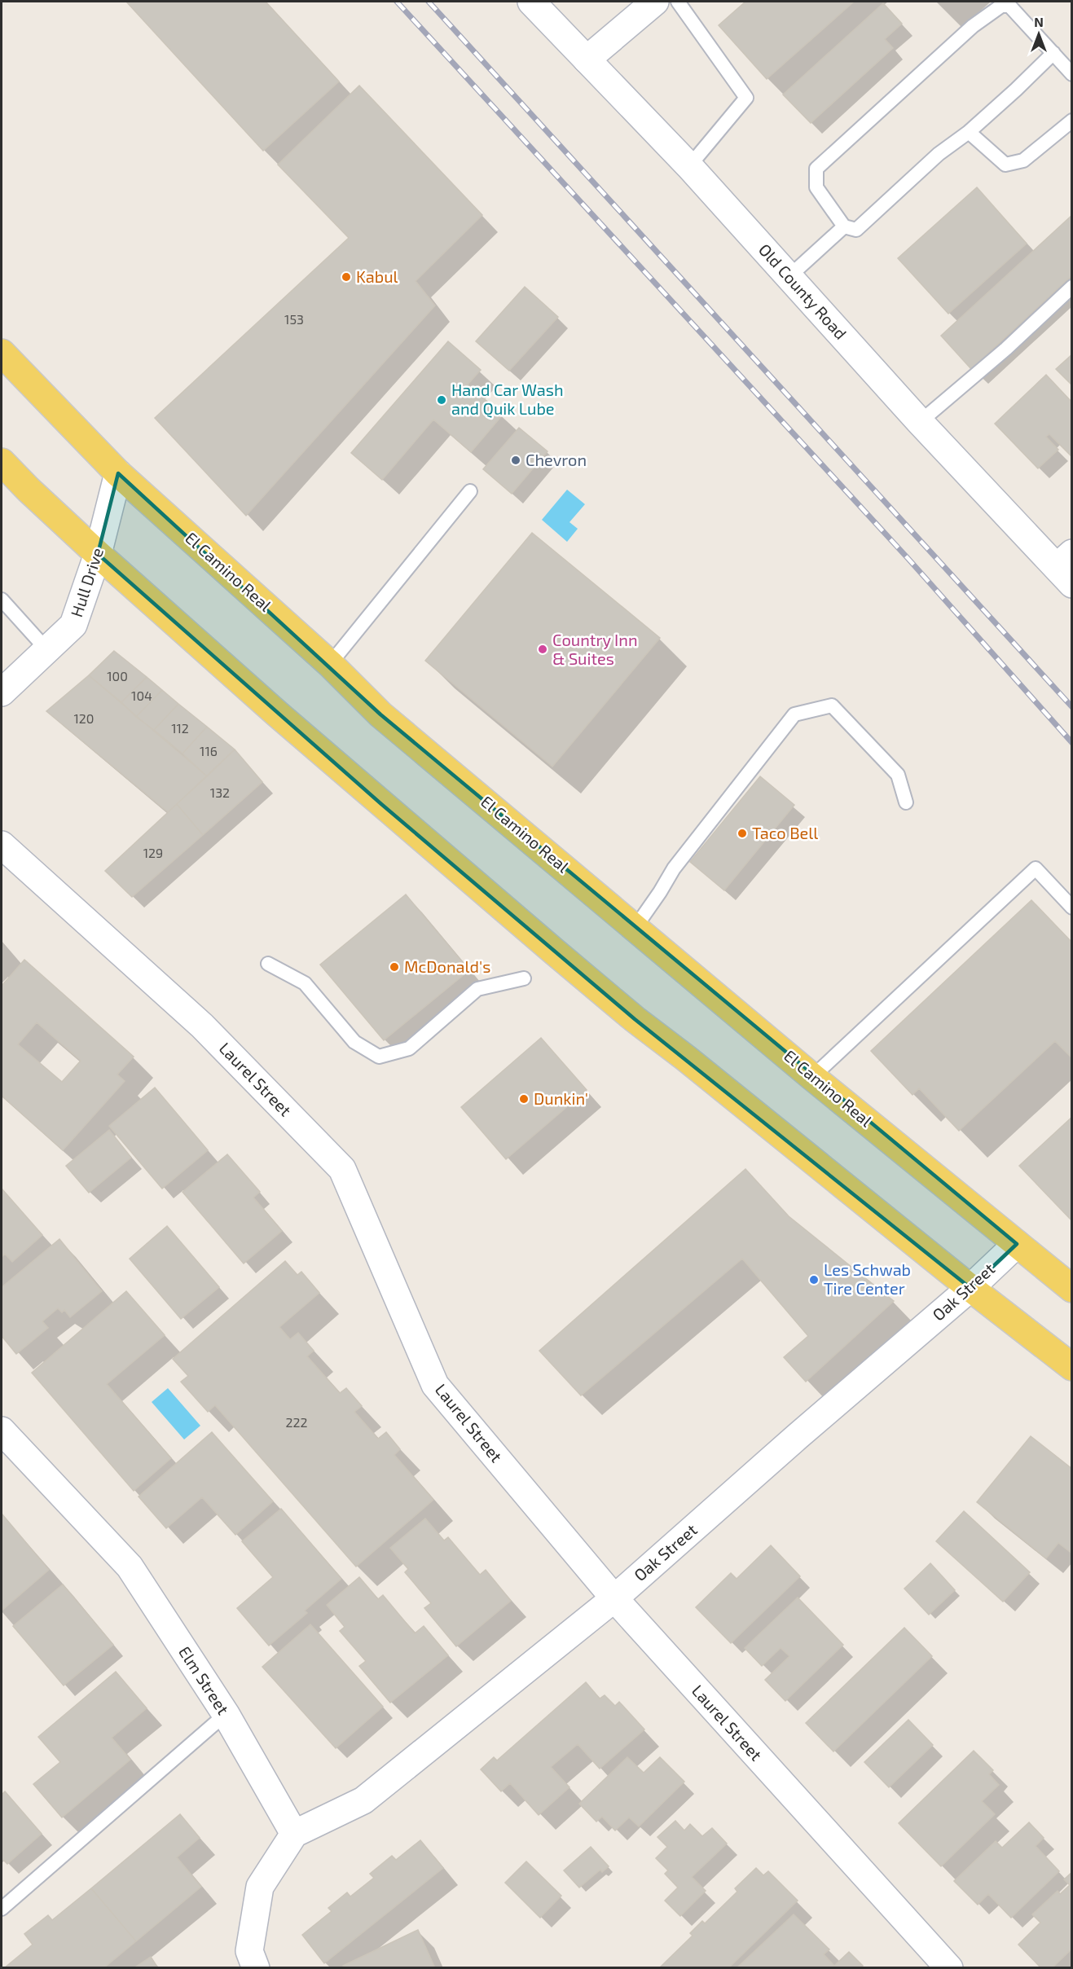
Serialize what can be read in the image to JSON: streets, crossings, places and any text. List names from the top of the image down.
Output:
{
  "streets": {
    "main road": ["El Camino Real"],
    "street": [
      "Old County Road",
      "Hull Drive",
      "Laurel Street",
      "Oak Street",
      "Elm Street"
    ]
  },
  "crossings": [
    ["El Camino Real", "Hull Drive"],
    ["El Camino Real", "Oak Street"],
    ["Laurel Street", "Oak Street"],
    ["Oak Street", "Elm Street"]
  ],
  "places": [
    "Kabul",
    "Hand Car Wash and Quik Lube",
    "Chevron",
    "Country Inn & Suites",
    "Taco Bell",
    "McDonald's",
    "Dunkin'",
    "Les Schwab Tire Center"
  ],
  "house_numbers": [
    "153",
    "100",
    "104",
    "120",
    "112",
    "116",
    "132",
    "129",
    "222"
  ],
  "north": "top"
}
